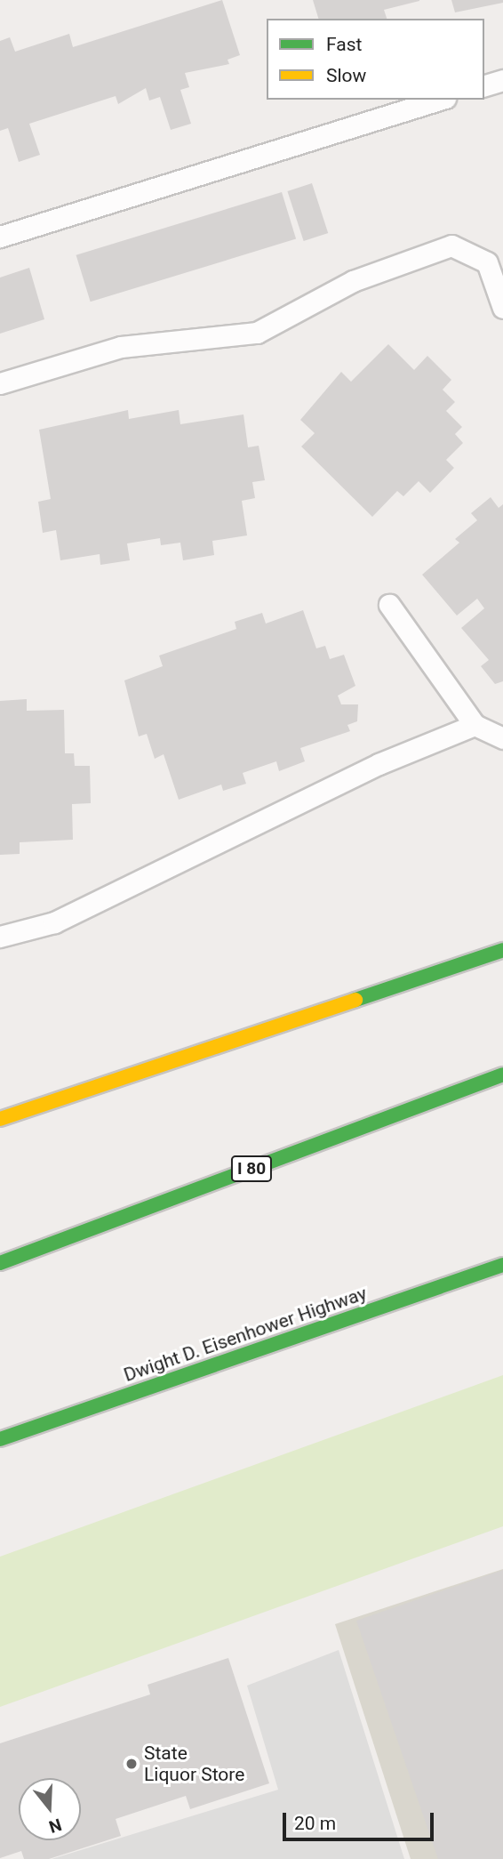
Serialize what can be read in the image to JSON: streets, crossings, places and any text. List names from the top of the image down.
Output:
{
  "streets": {
    "highway": ["I 80", "Dwight D. Eisenhower Highway"]
  },
  "places": ["State Liquor Store"],
  "legend": ["Fast", "Slow"],
  "scale_bar": "20 m",
  "north": "bottom"
}
